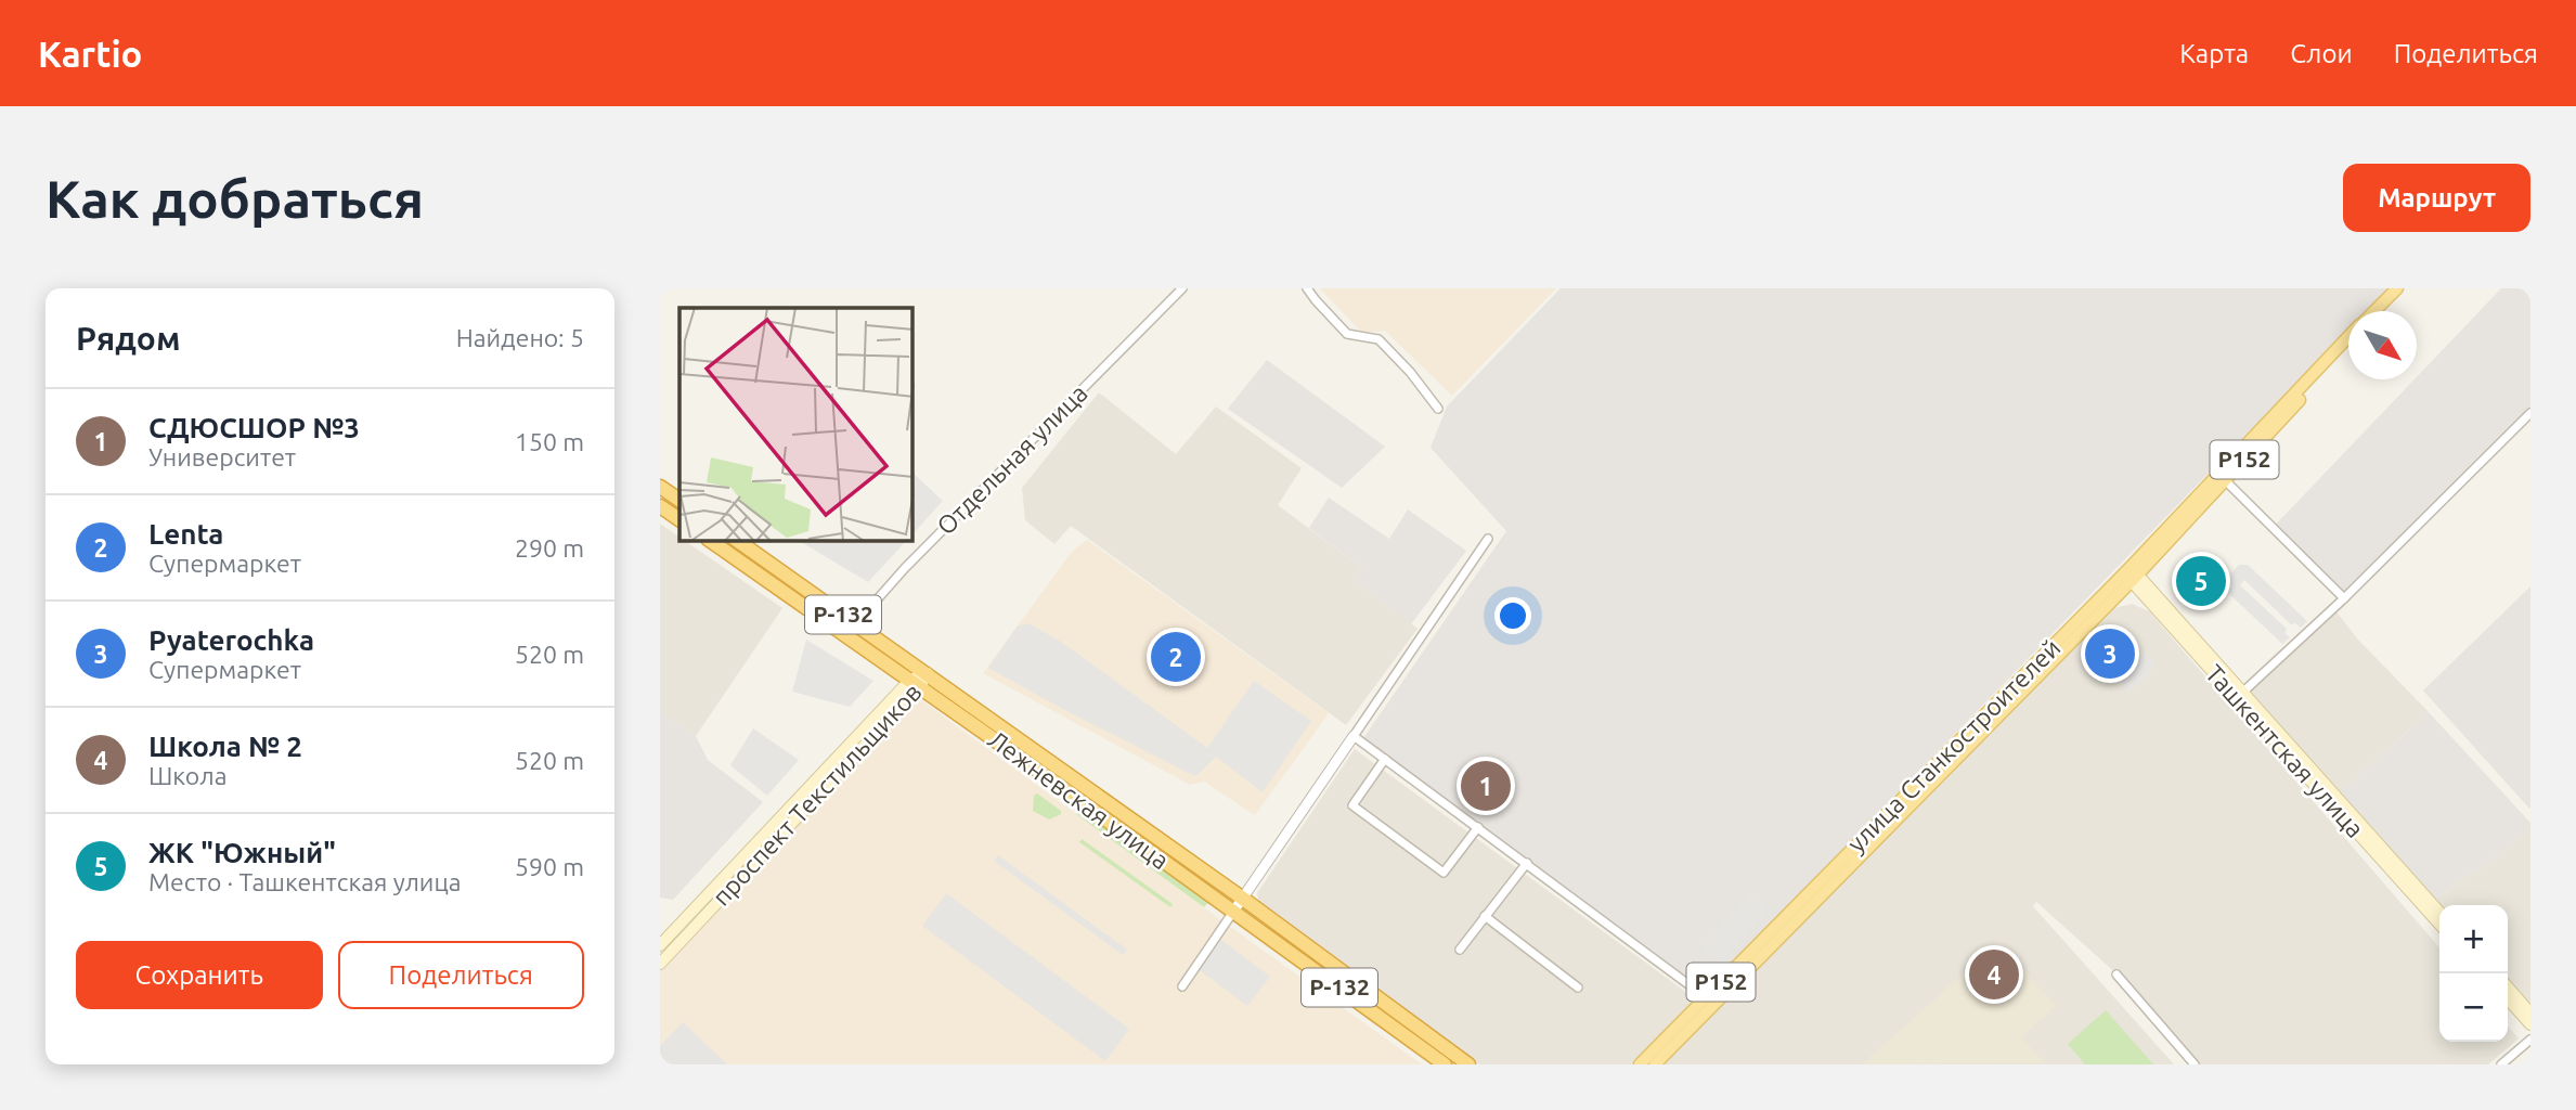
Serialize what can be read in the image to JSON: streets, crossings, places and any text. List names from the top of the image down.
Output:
{
  "streets": {
    "highway": ["Р-132", "Лежневская улица"],
    "main road": [
      "Р152",
      "улица Станкостроителей",
      "Ташкентская улица",
      "проспект Текстильщиков"
    ],
    "street": ["Отдельная улица"]
  },
  "crossings": [
    ["Отдельная улица", "Лежневская улица"],
    ["улица Станкостроителей", "Ташкентская улица"],
    ["проспект Текстильщиков", "Лежневская улица"]
  ],
  "north": "bottom right",
  "page": {
    "header": "Kartio",
    "nav": ["Карта", "Слои", "Поделиться"],
    "buttons": [
      "Маршрут",
      ["Сохранить", "Поделиться"]
    ],
    "title": "Как добраться",
    "heading": ["Рядом", "Найдено: 5"],
    "list": [
      {
        "mark": "1",
        "name": "СДЮСШОР №3",
        "note": "Университет",
        "value": "150 m"
      },
      {
        "mark": "2",
        "name": "Lenta",
        "note": "Супермаркет",
        "value": "290 m"
      },
      {
        "mark": "3",
        "name": "Pyaterochka",
        "note": "Супермаркет",
        "value": "520 m"
      },
      {
        "mark": "4",
        "name": "Школа № 2",
        "note": "Школа",
        "value": "520 m"
      },
      {
        "mark": "5",
        "name": "ЖК \"Южный\"",
        "note": "Место · Ташкентская улица",
        "value": "590 m"
      }
    ],
    "pins": [
      "5",
      "3",
      "2",
      "1",
      "4"
    ],
    "map_buttons": ["+", "−"]
  }
}
